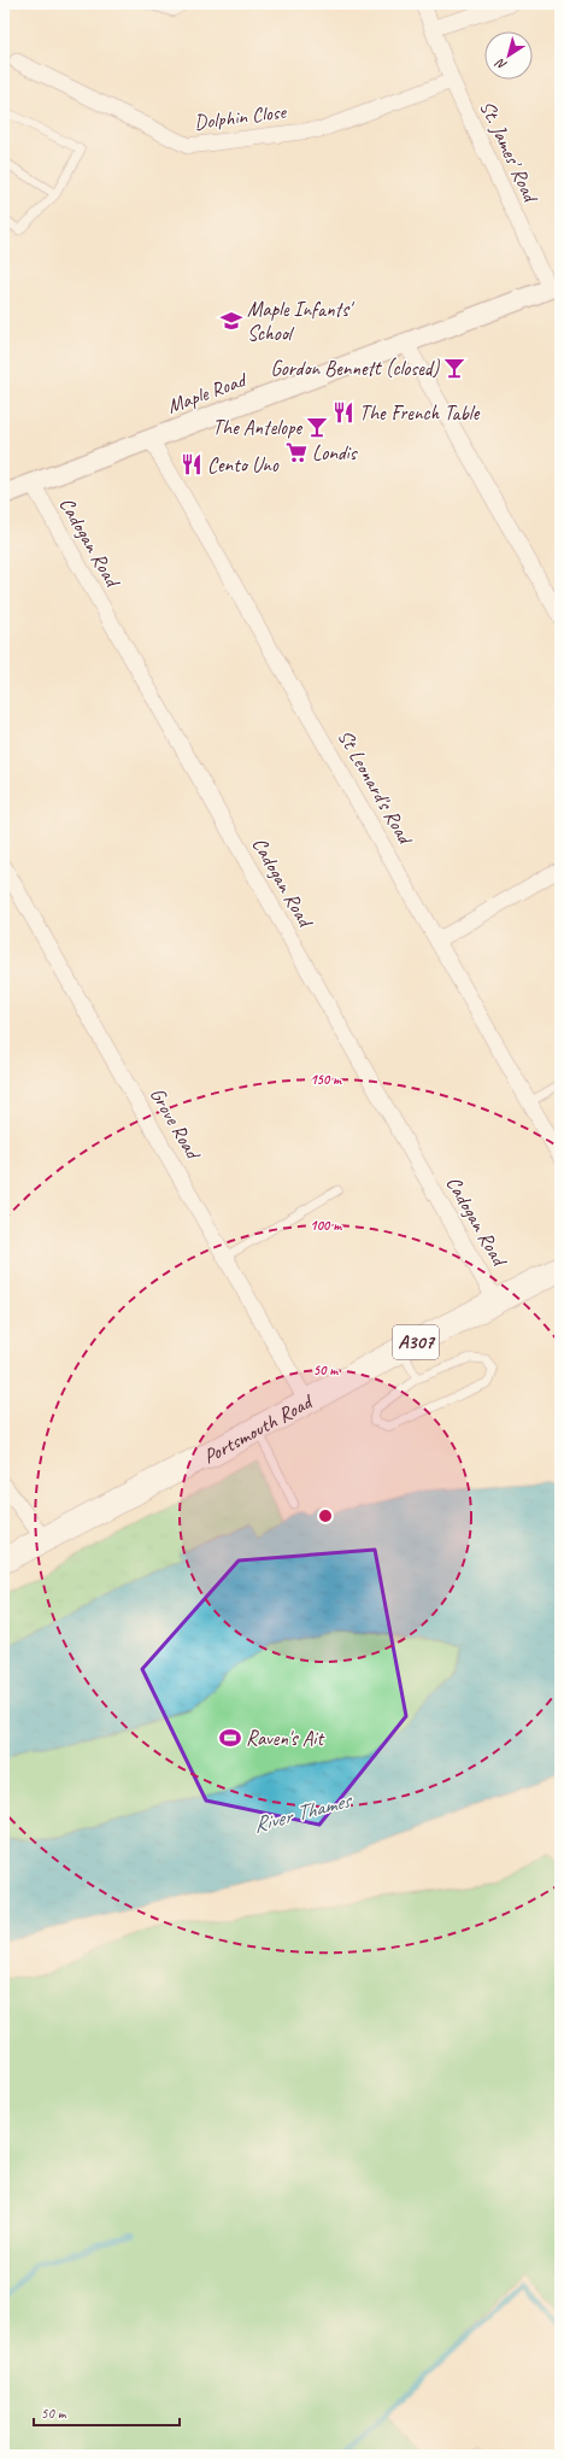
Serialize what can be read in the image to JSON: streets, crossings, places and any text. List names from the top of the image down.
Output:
{
  "streets": {
    "main road": ["A307", "Portsmouth Road"],
    "street": [
      "Dolphin Close",
      "St. James' Road",
      "Maple Road",
      "Cadogan Road",
      "St Leonard's Road",
      "Grove Road"
    ]
  },
  "crossings": [
    ["Dolphin Close", "St. James' Road"],
    ["St. James' Road", "Maple Road"],
    ["Maple Road", "Cadogan Road"],
    ["Maple Road", "St Leonard's Road"],
    ["Cadogan Road", "Portsmouth Road"],
    ["Grove Road", "Portsmouth Road"]
  ],
  "water": ["River Thames"],
  "places": {
    "school or university": ["Maple Infants' School"],
    "bar": ["Gordon Bennett (closed)", "The Antelope"],
    "restaurant": ["The French Table", "Cento Uno"],
    "supermarket": ["Londis"],
    "sports": ["Raven's Ait"]
  },
  "scale_bar": "50 m",
  "north": "bottom left",
  "rings": ["150 m", "100 m", "50 m"]
}
